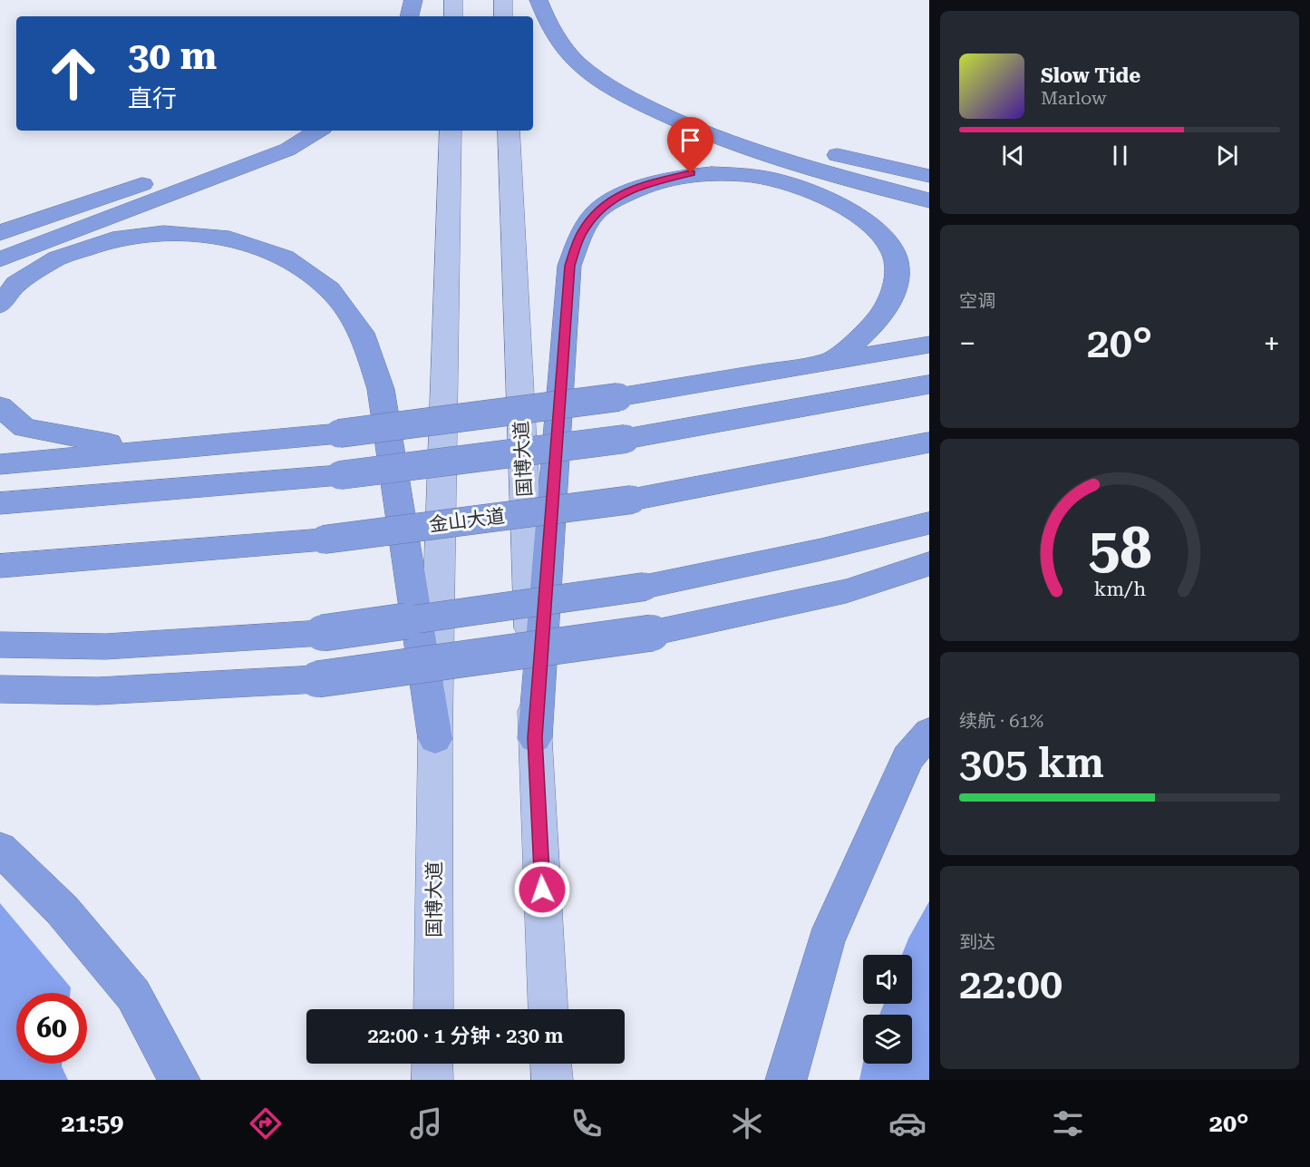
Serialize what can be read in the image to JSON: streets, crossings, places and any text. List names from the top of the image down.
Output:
{
  "streets": {
    "highway": ["金山大道"],
    "main road": ["国博大道"]
  },
  "page": {
    "turn": ["30 m", "直行"],
    "song": ["Slow Tide", "Marlow"],
    "tile": [
      "空调",
      ["续航 · 61%", "305 km"],
      ["到达", "22:00"]
    ],
    "heat": ["−", "20°", "+"],
    "limit": "60",
    "trip": "22:00 · 1 分钟 · 230 m",
    "tabs": ["21:59", "20°"],
    "gauge": ["58", "km/h"]
  }
}
